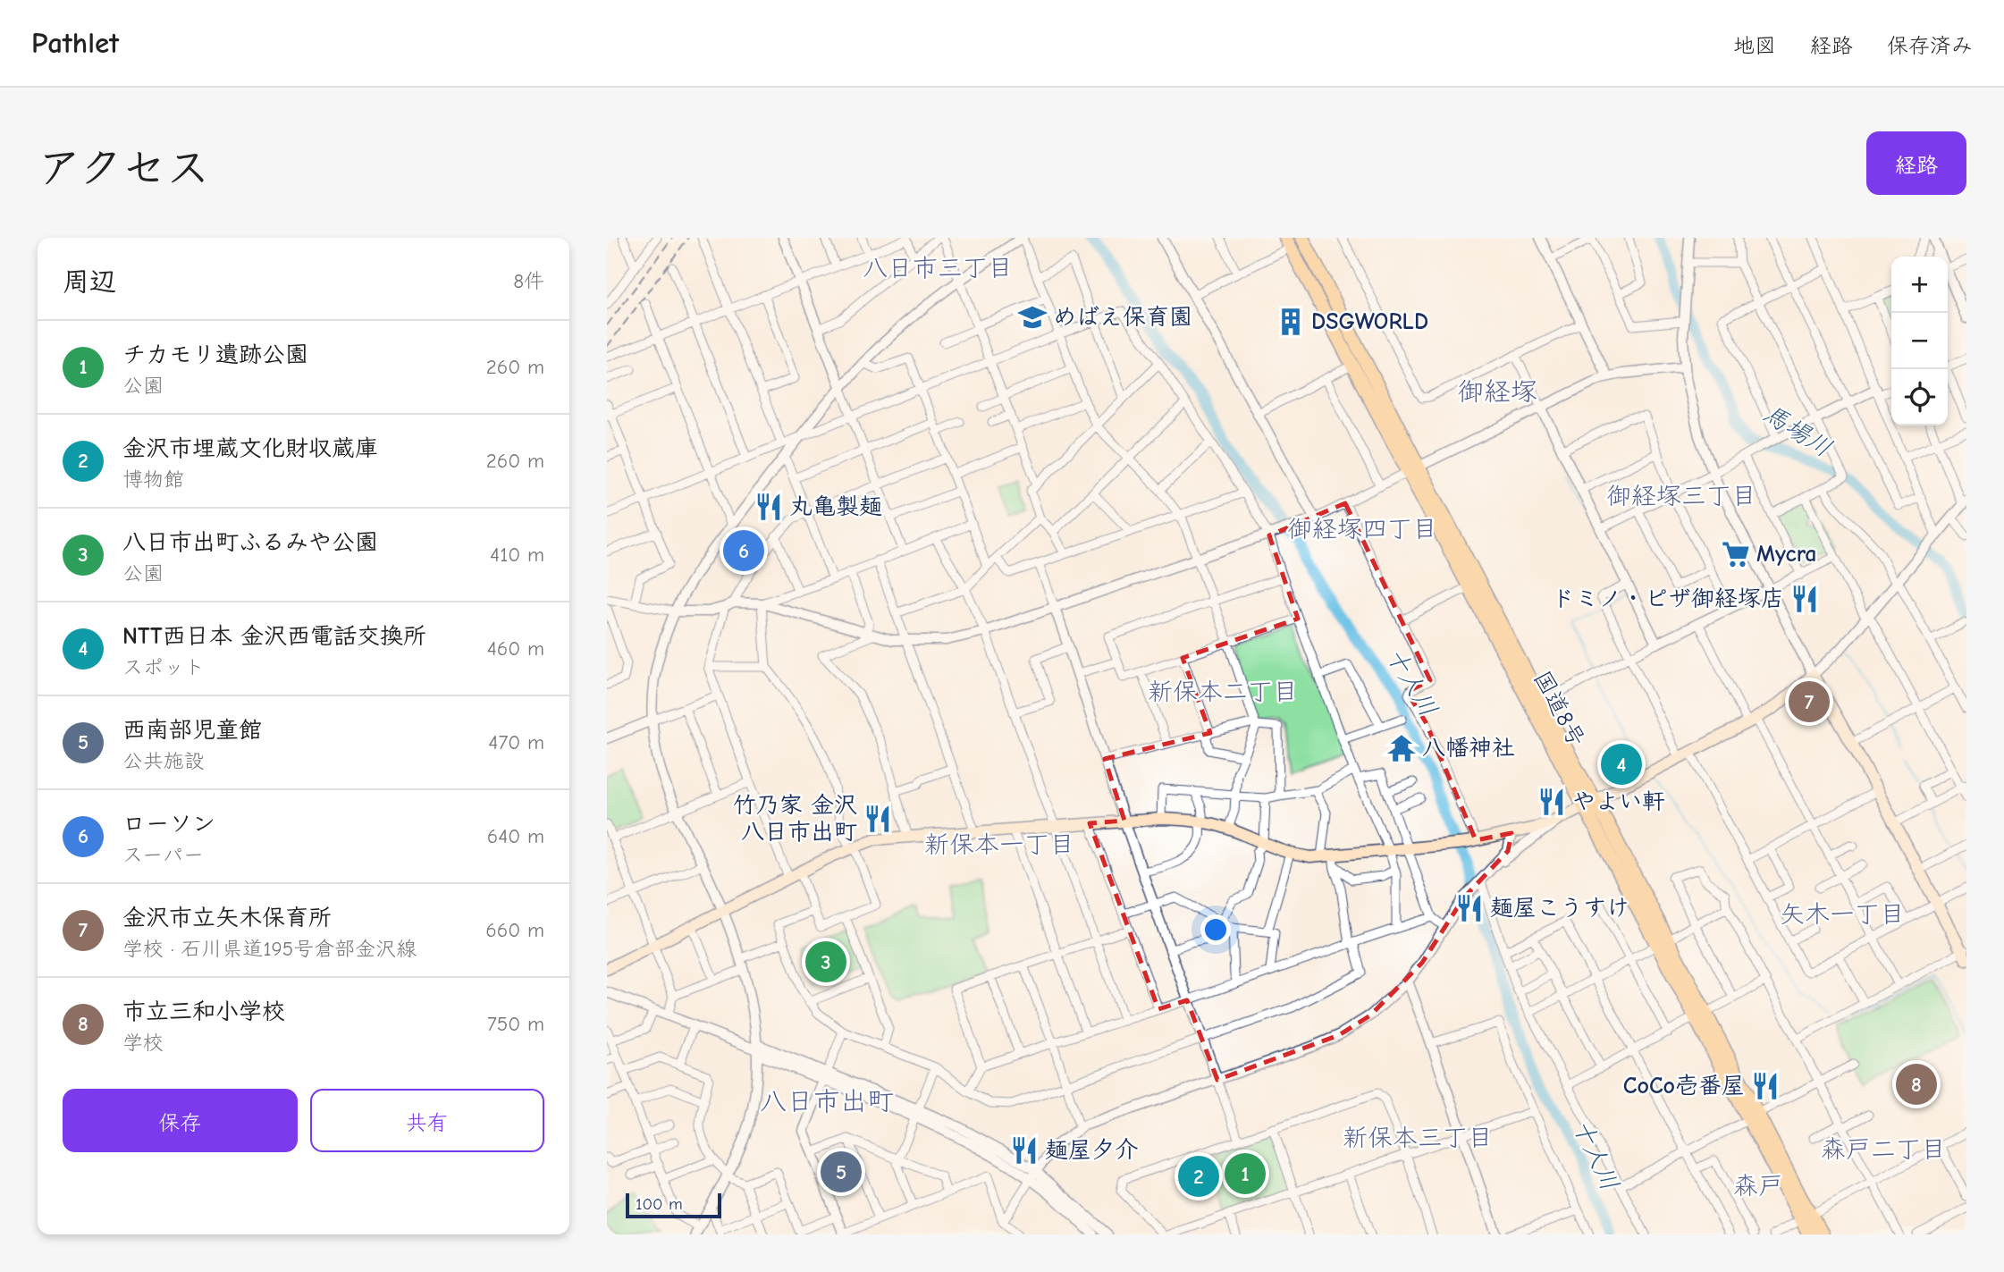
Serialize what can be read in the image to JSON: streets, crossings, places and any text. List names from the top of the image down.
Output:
{
  "streets": {
    "highway": ["国道8号"]
  },
  "districts": [
    "八日市三丁目",
    "御経塚",
    "御経塚三丁目",
    "御経塚四丁目",
    "新保本二丁目",
    "新保本一丁目",
    "矢木一丁目",
    "八日市出町",
    "新保本三丁目",
    "森戸二丁目",
    "森戸"
  ],
  "water": ["馬場川", "十人川"],
  "places": {
    "school or university": ["めばえ保育園"],
    "building": ["DSGWORLD"],
    "restaurant": [
      "丸亀製麺",
      "ドミノ・ピザ御経塚店",
      "やよい軒",
      "竹乃家 金沢 八日市出町",
      "麺屋こうすけ",
      "CoCo壱番屋",
      "麺屋夕介"
    ],
    "supermarket": ["Mycra"],
    "temple": ["八幡神社"]
  },
  "scale_bar": "100 m",
  "page": {
    "header": "Pathlet",
    "nav": ["地図", "経路", "保存済み"],
    "title": "アクセス",
    "buttons": [
      "経路",
      ["保存", "共有"]
    ],
    "heading": ["周辺", "8件"],
    "map_buttons": ["+", "−"],
    "list": [
      {
        "mark": "1",
        "name": "チカモリ遺跡公園",
        "note": "公園",
        "value": "260 m"
      },
      {
        "mark": "2",
        "name": "金沢市埋蔵文化財収蔵庫",
        "note": "博物館",
        "value": "260 m"
      },
      {
        "mark": "3",
        "name": "八日市出町ふるみや公園",
        "note": "公園",
        "value": "410 m"
      },
      {
        "mark": "4",
        "name": "NTT西日本 金沢西電話交換所",
        "note": "スポット",
        "value": "460 m"
      },
      {
        "mark": "5",
        "name": "西南部児童館",
        "note": "公共施設",
        "value": "470 m"
      },
      {
        "mark": "6",
        "name": "ローソン",
        "note": "スーパー",
        "value": "640 m"
      },
      {
        "mark": "7",
        "name": "金沢市立矢木保育所",
        "note": "学校 · 石川県道195号倉部金沢線",
        "value": "660 m"
      },
      {
        "mark": "8",
        "name": "市立三和小学校",
        "note": "学校",
        "value": "750 m"
      }
    ],
    "pins": [
      "6",
      "7",
      "4",
      "3",
      "8",
      "5",
      "1",
      "2"
    ],
    "scale": "100 m"
  }
}
